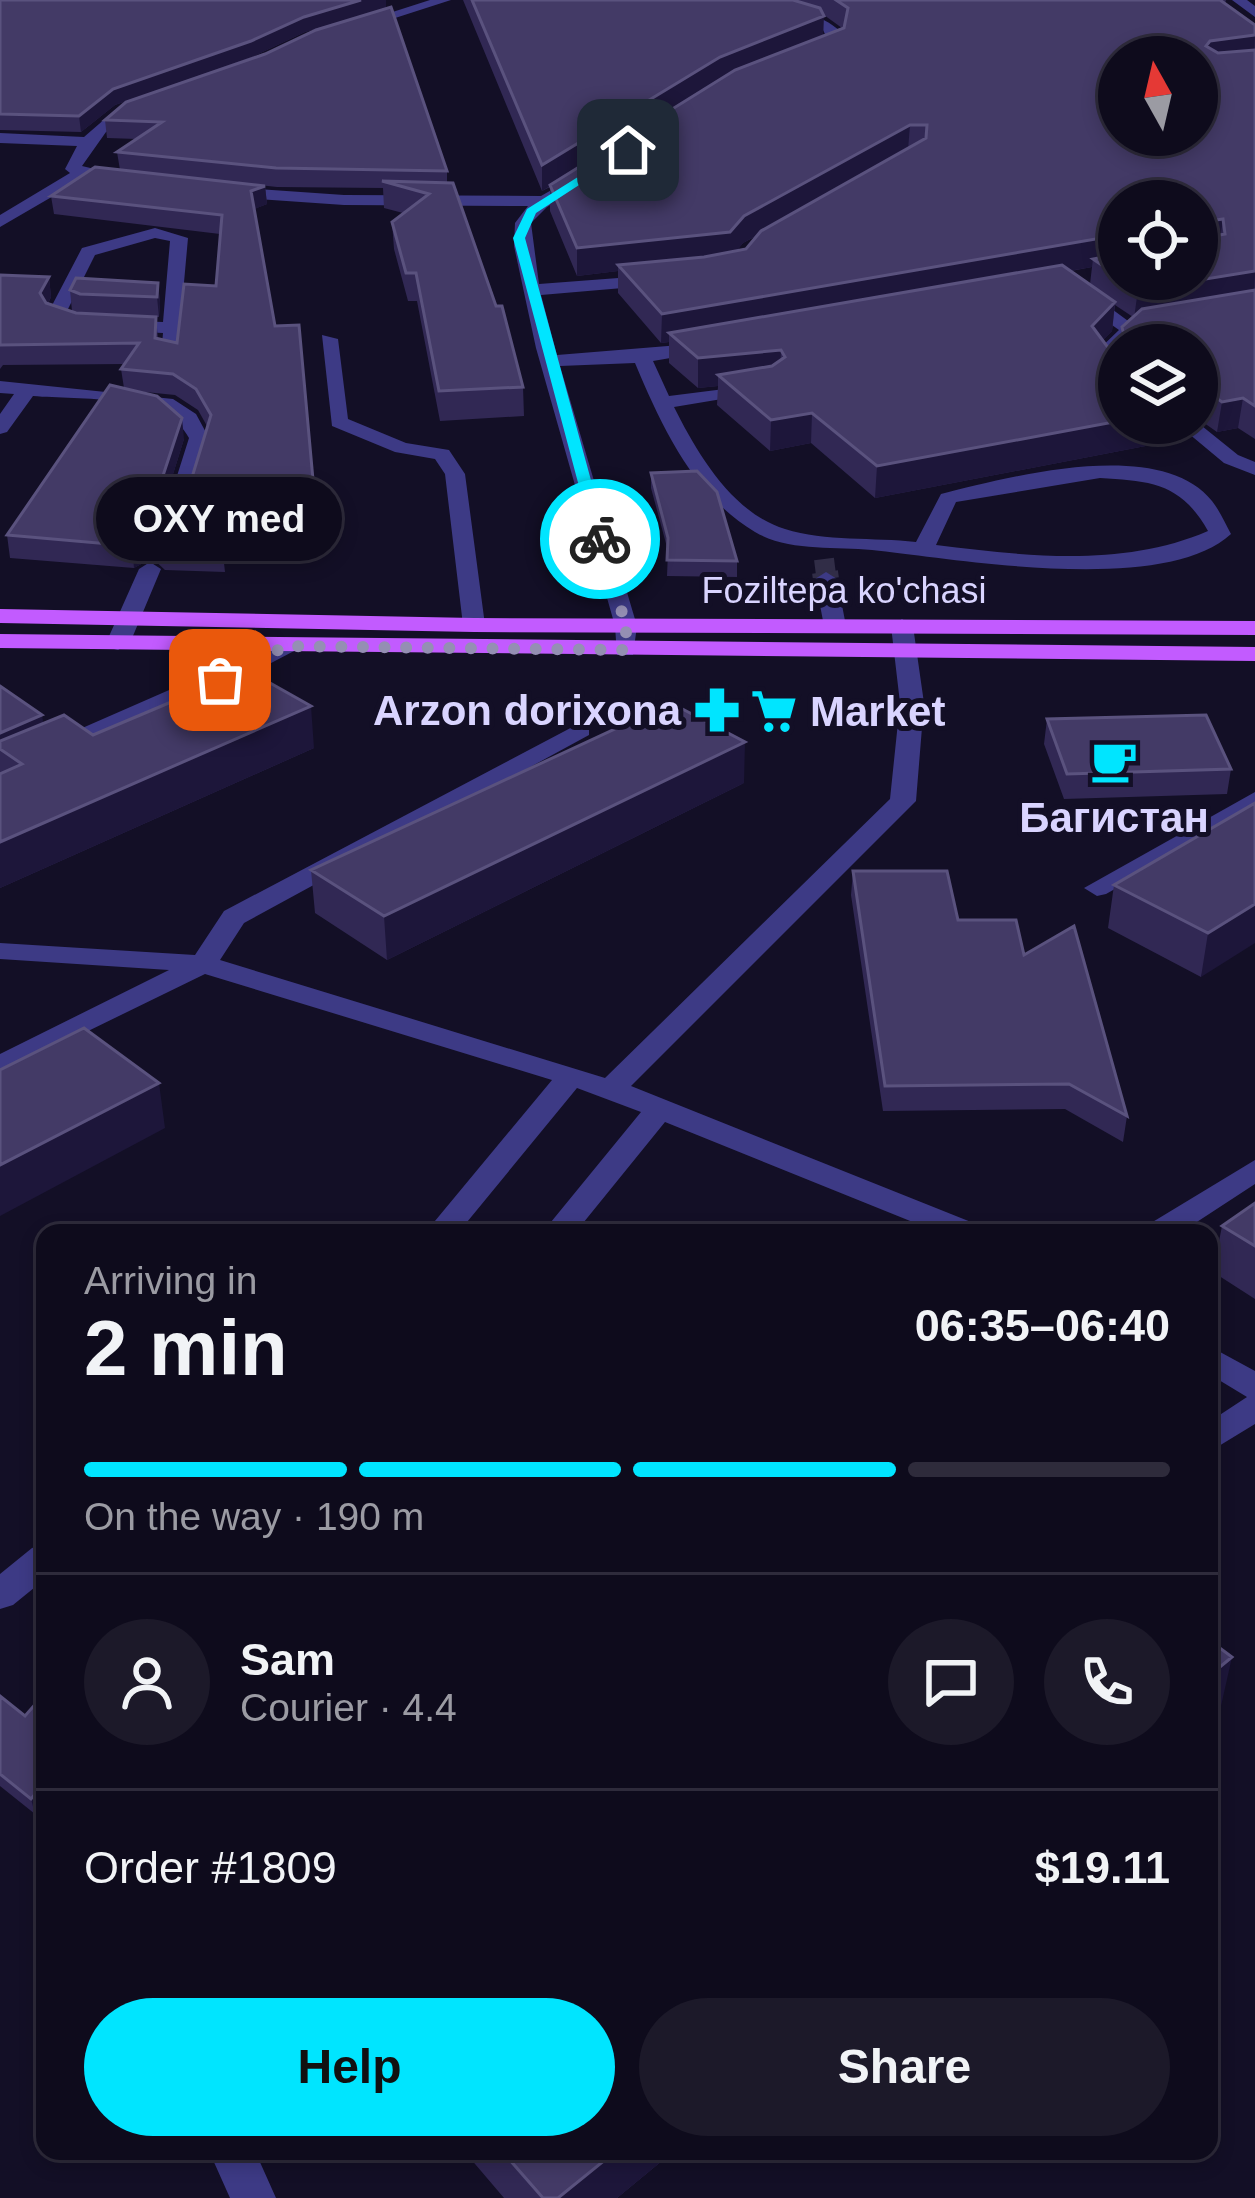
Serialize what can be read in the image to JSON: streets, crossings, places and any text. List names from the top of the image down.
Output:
{
  "streets": {
    "main road": ["Foziltepa ko'chasi"]
  },
  "places": {
    "other": ["OXY med"],
    "pharmacy": ["Arzon dorixona"],
    "supermarket": ["Market"],
    "cafe": ["Багистан"]
  },
  "north": "top",
  "page": {
    "bubble": "OXY med",
    "heading": ["2 min", "Arriving in", "06:35–06:40"],
    "panel": [
      "Sam",
      "Courier · 4.4",
      "Order #1809",
      "$19.11"
    ],
    "bar": "On the way · 190 m",
    "buttons": ["Help", "Share"]
  }
}
